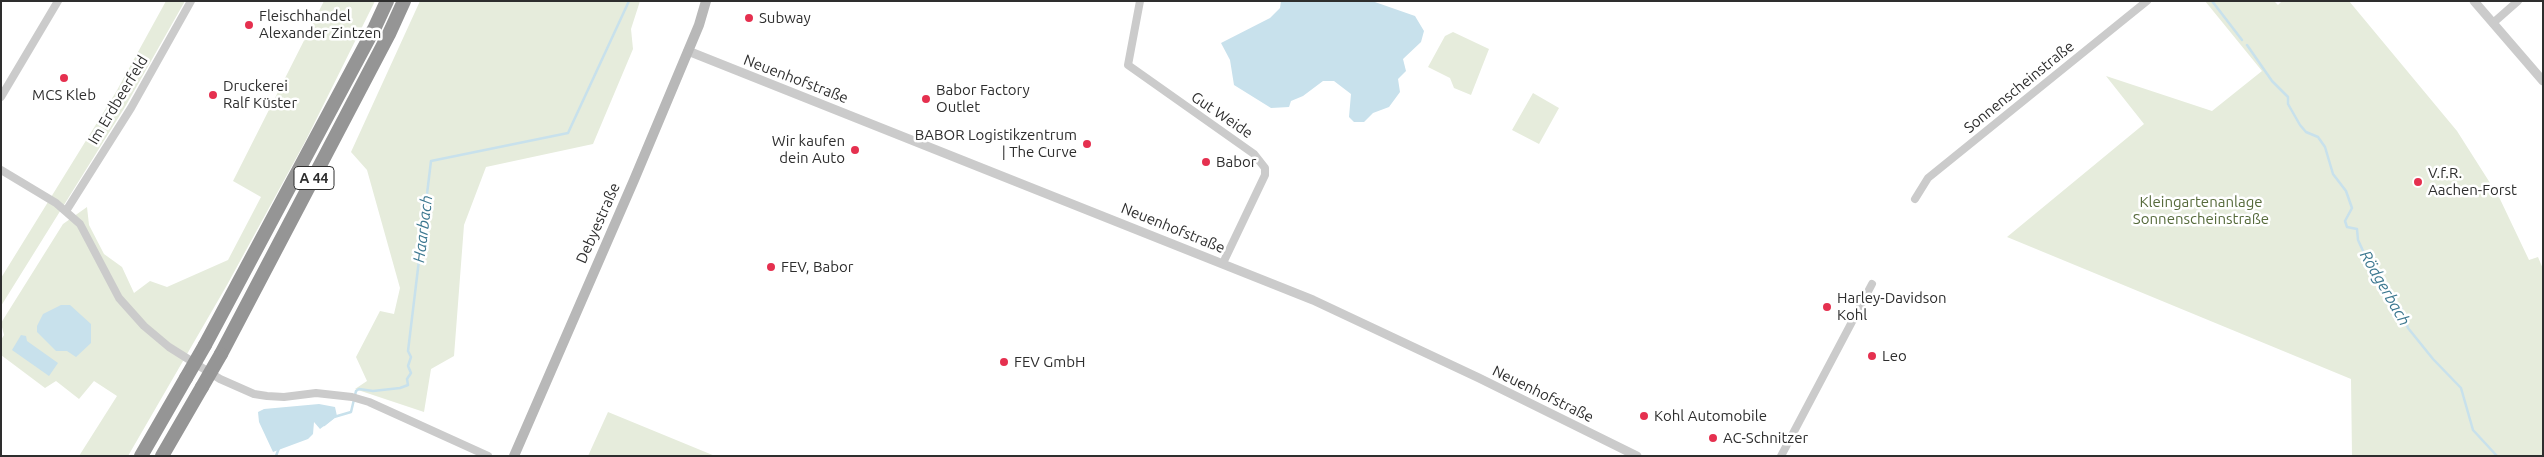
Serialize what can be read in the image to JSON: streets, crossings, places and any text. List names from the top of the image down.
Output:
{
  "streets": {
    "highway": ["A 44"],
    "main road": ["Debyestraße"],
    "street": [
      "Neuenhofstraße",
      "Sonnenscheinstraße",
      "Im Erdbeerfeld",
      "Gut Weide"
    ]
  },
  "crossings": [
    ["Neuenhofstraße", "Gut Weide"],
    ["Neuenhofstraße", "Debyestraße"]
  ],
  "water": ["Haarbach", "Rödgerbach"],
  "parks": ["Kleingartenanlage Sonnenscheinstraße"],
  "places": [
    "Subway",
    "Fleischhandel Alexander Zintzen",
    "MCS Kleb",
    "Druckerei Ralf Küster",
    "Babor Factory Outlet",
    "BABOR Logistikzentrum | The Curve",
    "Wir kaufen dein Auto",
    "Babor",
    "V.f.R. Aachen-Forst",
    "FEV, Babor",
    "Harley-Davidson Kohl",
    "Leo",
    "FEV GmbH",
    "Kohl Automobile",
    "AC-Schnitzer"
  ]
}
